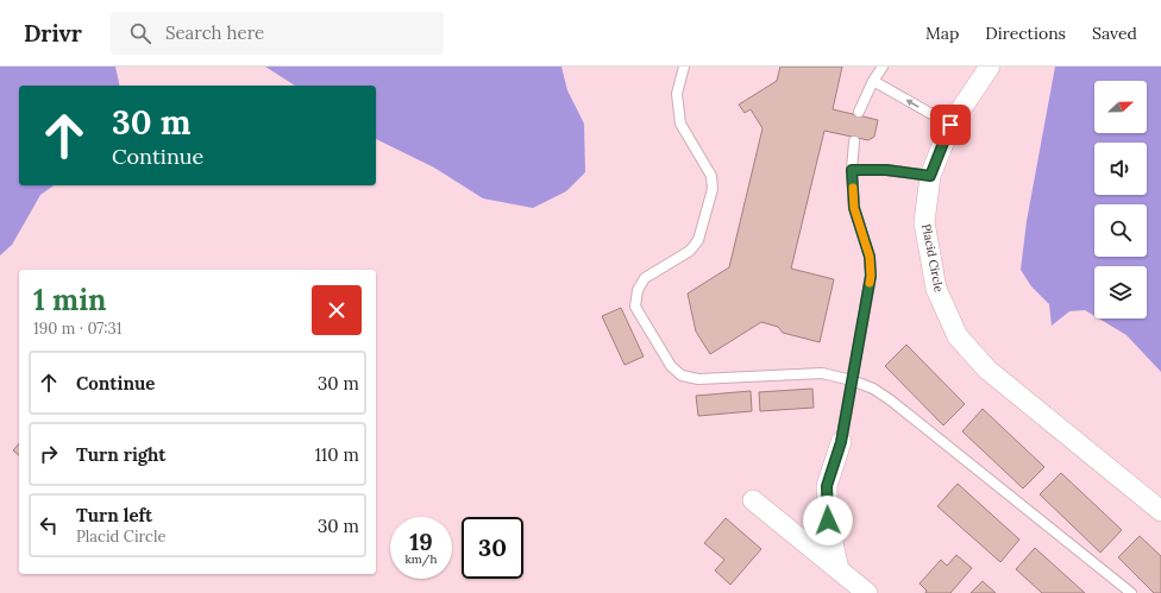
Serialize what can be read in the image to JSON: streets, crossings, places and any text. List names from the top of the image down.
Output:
{
  "streets": {
    "street": ["Placid Circle"]
  },
  "north": "right",
  "page": {
    "header": "Drivr",
    "search": "Search here",
    "nav": ["Map", "Directions", "Saved"],
    "turn": ["30 m", "Continue"],
    "heading": ["1 min", "190 m · 07:31"],
    "list": [
      {
        "name": "Continue",
        "value": "30 m"
      },
      {
        "name": "Turn right",
        "value": "110 m"
      },
      {
        "name": "Turn left",
        "note": "Placid Circle",
        "value": "30 m"
      }
    ],
    "speed": "19 km/h",
    "limit": "30"
  }
}
